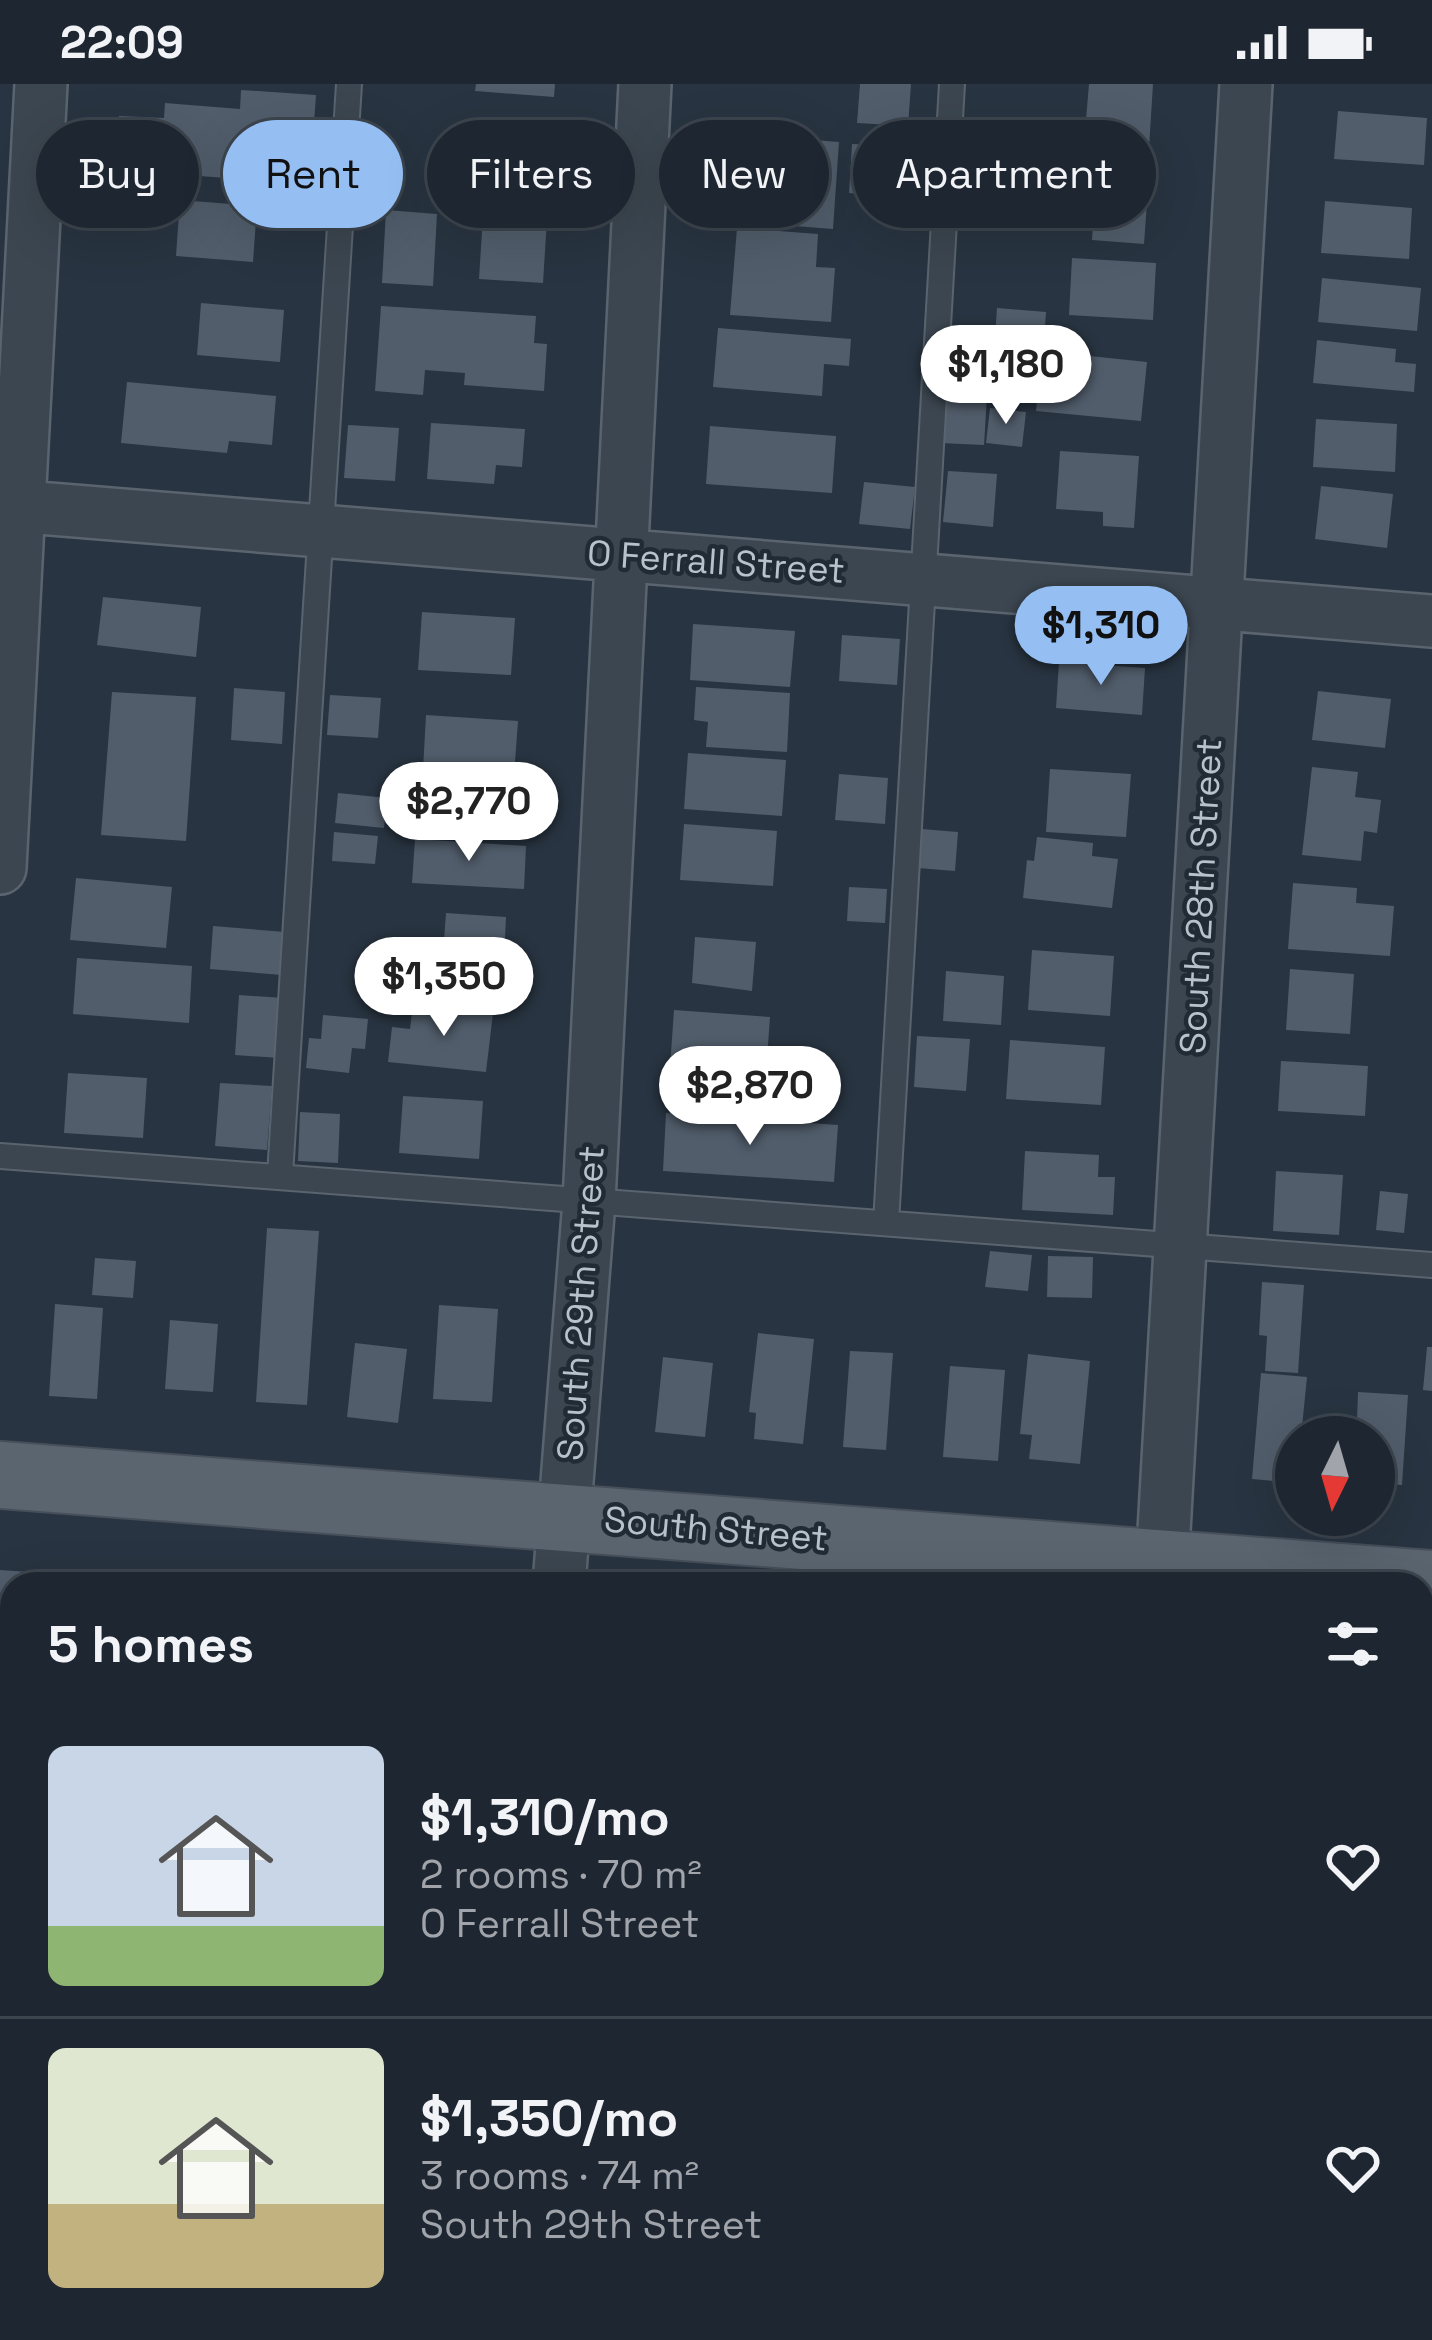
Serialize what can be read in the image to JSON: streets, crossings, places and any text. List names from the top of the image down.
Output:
{
  "streets": {
    "main road": ["South Street"],
    "street": ["O Ferrall Street", "South 28th Street", "South 29th Street"]
  },
  "crossings": [
    ["O Ferrall Street", "South 28th Street"],
    ["O Ferrall Street", "South 29th Street"],
    ["South 29th Street", "South Street"]
  ],
  "north": "bottom",
  "page": {
    "status": "22:09",
    "chip": [
      "Buy",
      "Rent",
      "Filters",
      "New",
      "Apartment"
    ],
    "price": [
      "$1,180",
      "$1,310",
      "$2,770",
      "$1,350",
      "$2,870"
    ],
    "heading": "5 homes",
    "list": [
      {
        "name": "$1,310/mo",
        "note": "2 rooms · 70 m² · O Ferrall Street"
      },
      {
        "name": "$1,350/mo",
        "note": "3 rooms · 74 m² · South 29th Street"
      }
    ]
  }
}
